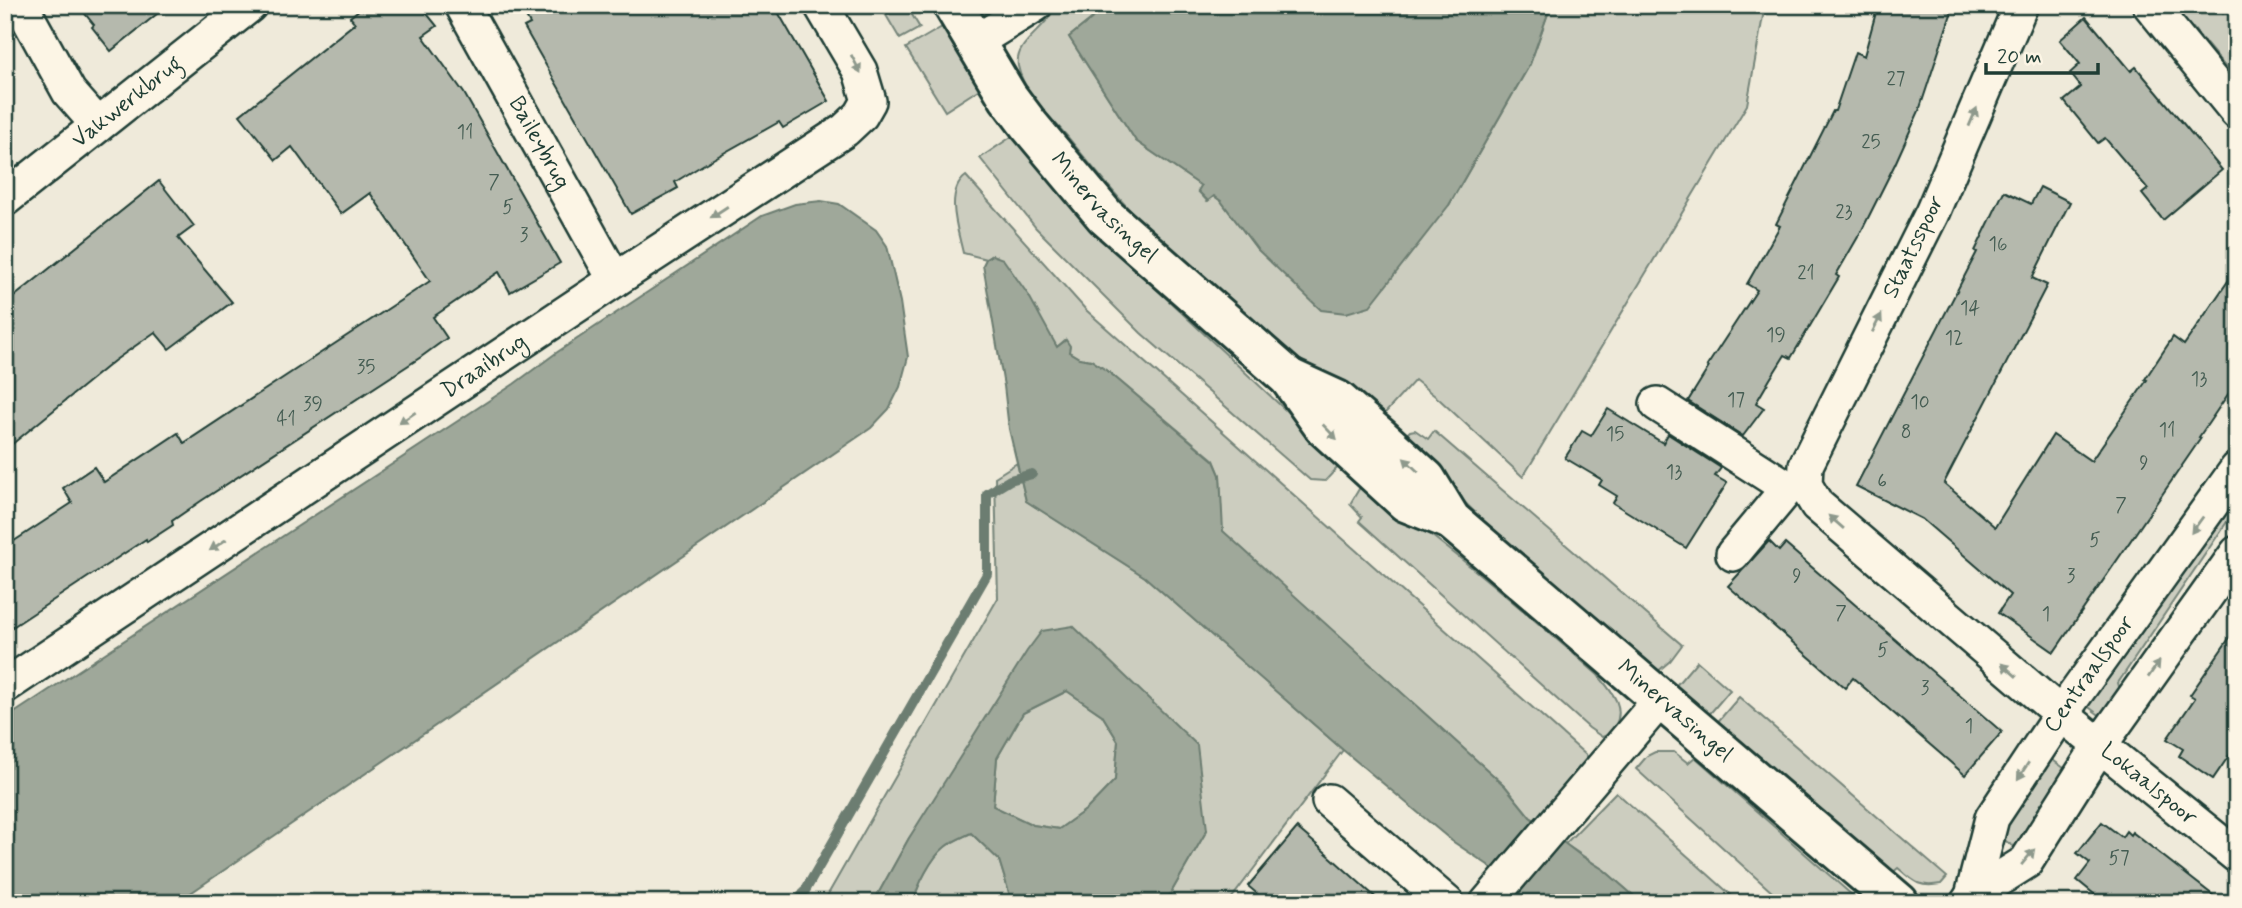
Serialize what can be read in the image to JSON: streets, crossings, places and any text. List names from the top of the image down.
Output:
{
  "streets": {
    "street": [
      "Vakwerkbrug",
      "Baileybrug",
      "Minervasingel",
      "Staatsspoor",
      "Draaibrug",
      "Centraalspoor",
      "Lokaalspoor"
    ]
  },
  "crossings": [
    ["Baileybrug", "Draaibrug"],
    ["Centraalspoor", "Lokaalspoor"]
  ],
  "one_way": ["Staatsspoor", "Draaibrug"],
  "house_numbers": [
    "27",
    "11",
    "25",
    "7",
    "5",
    "23",
    "3",
    "16",
    "21",
    "14",
    "19",
    "12",
    "35",
    "13",
    "17",
    "10",
    "39",
    "41",
    "11",
    "8",
    "15",
    "9",
    "13",
    "6",
    "7",
    "5",
    "9",
    "3",
    "7",
    "1",
    "5",
    "3",
    "1",
    "57"
  ],
  "scale_bar": "20 m"
}
